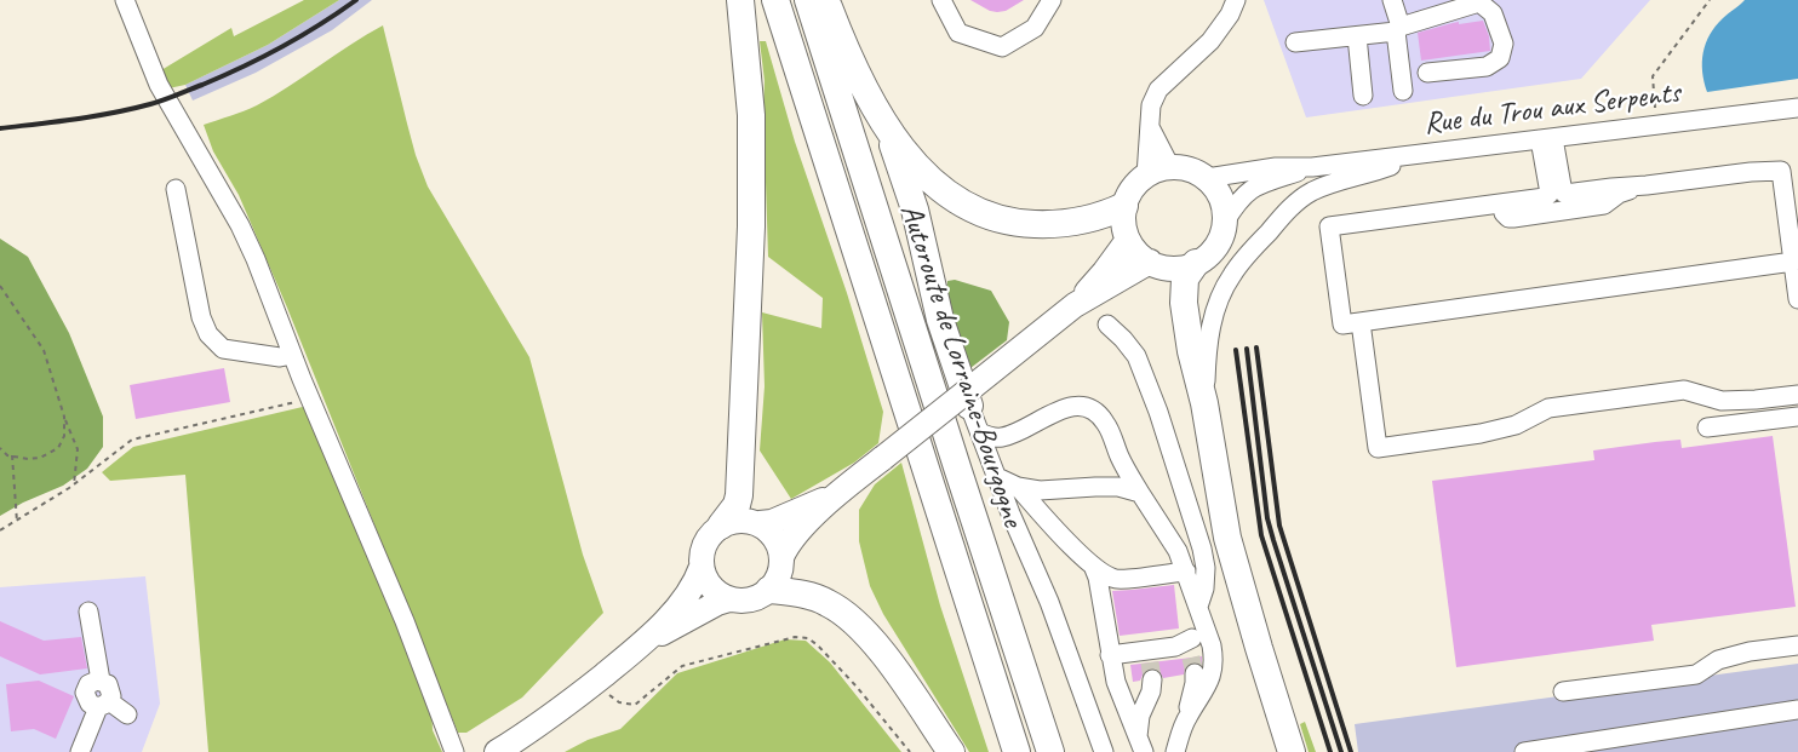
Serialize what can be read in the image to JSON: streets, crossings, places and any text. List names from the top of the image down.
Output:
{
  "streets": {
    "highway": ["Autoroute de Lorraine-Bourgogne"],
    "street": ["Rue du Trou aux Serpents"]
  }
}
